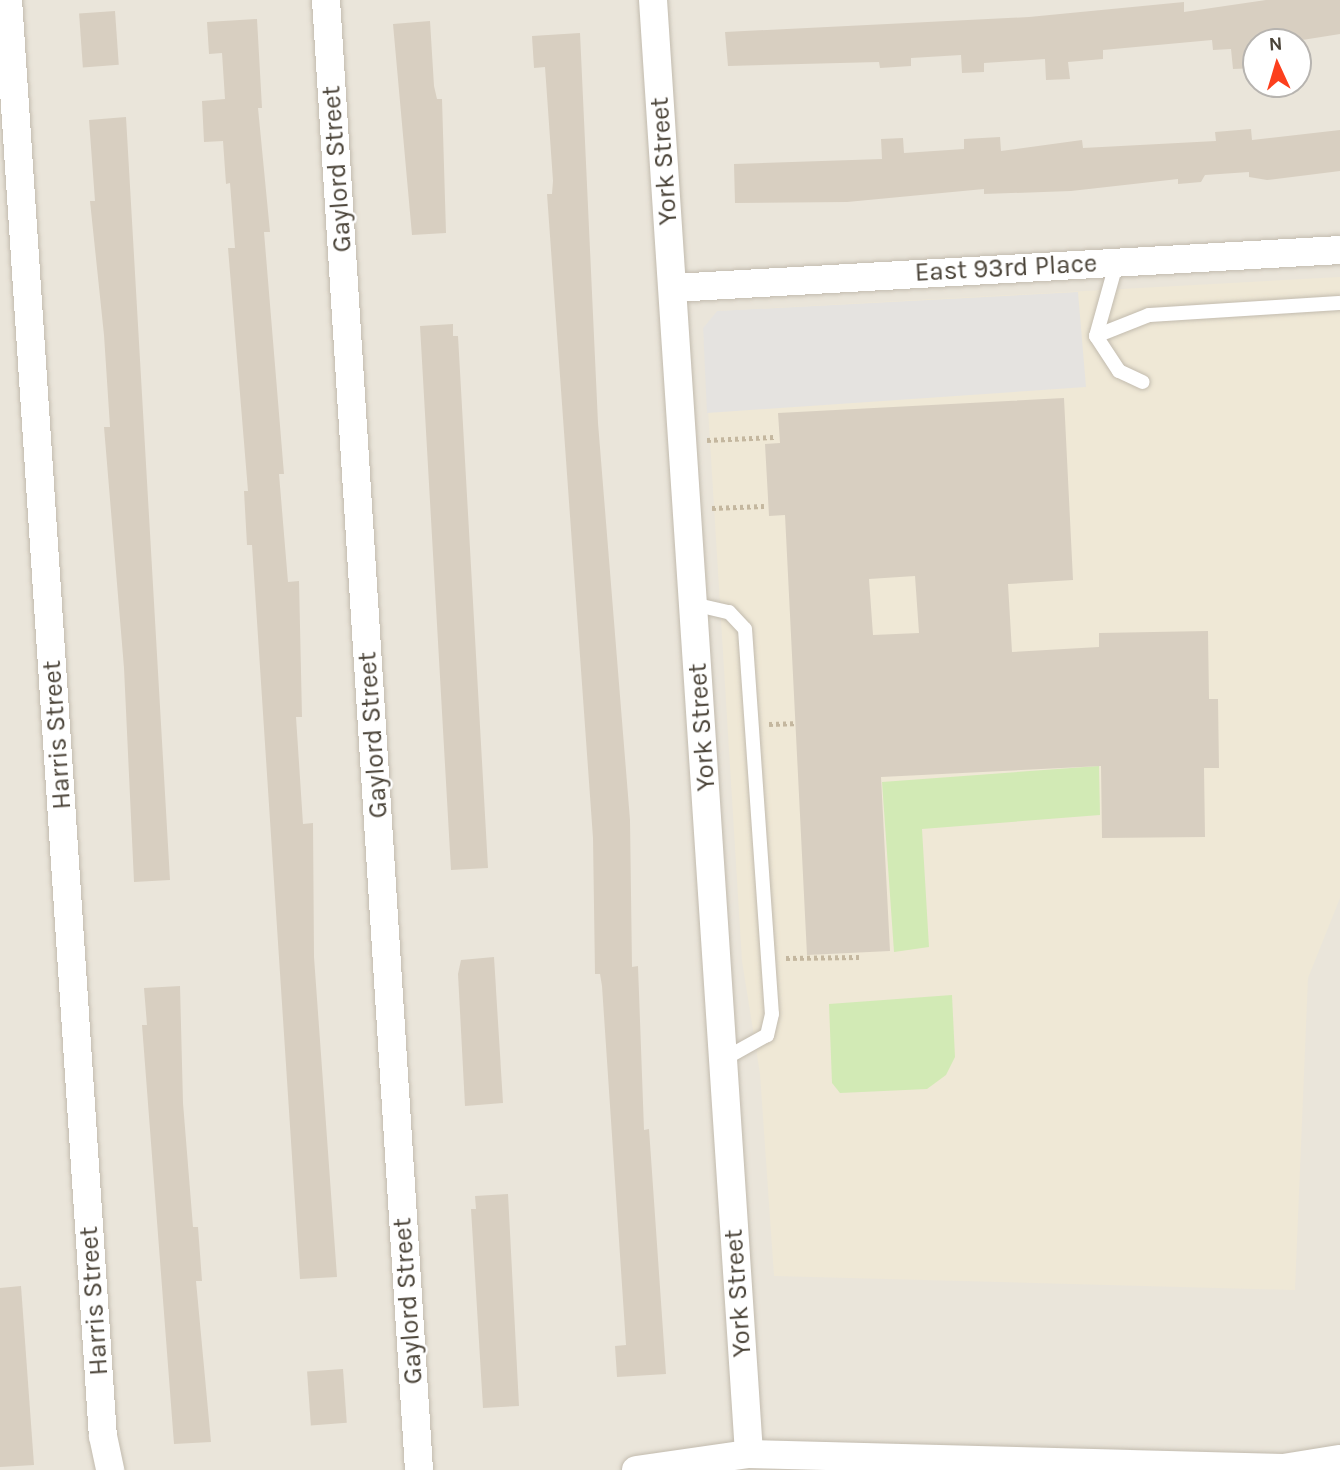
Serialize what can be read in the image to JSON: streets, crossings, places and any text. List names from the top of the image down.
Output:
{
  "streets": {
    "street": [
      "York Street",
      "Gaylord Street",
      "East 93rd Place",
      "Harris Street"
    ]
  },
  "crossings": [
    ["York Street", "East 93rd Place"]
  ],
  "north": "top"
}
